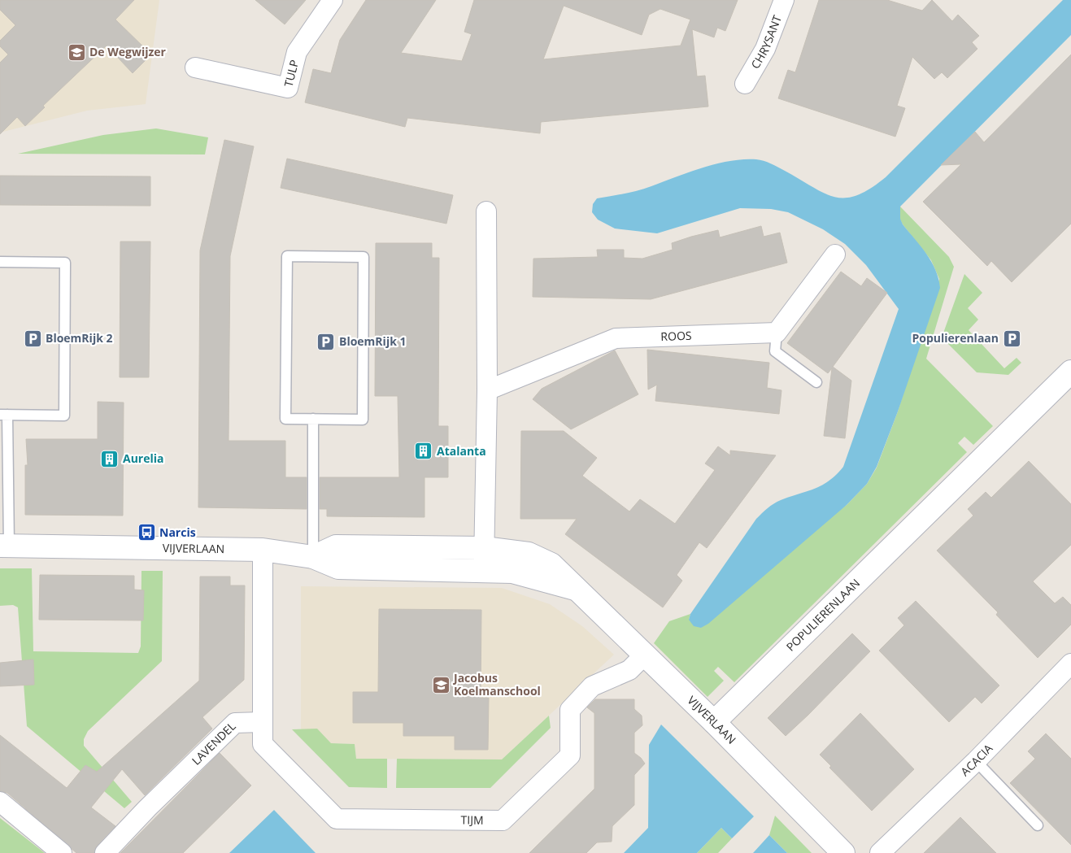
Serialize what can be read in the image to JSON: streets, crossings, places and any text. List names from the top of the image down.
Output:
{
  "streets": {
    "street": [
      "CHRYSANT",
      "TULP",
      "ROOS",
      "VIJVERLAAN",
      "POPULIERENLAAN",
      "LAVENDEL",
      "ACACIA",
      "TIJM"
    ]
  },
  "crossings": [
    ["VIJVERLAAN", "POPULIERENLAAN"],
    ["VIJVERLAAN", "TIJM"],
    ["LAVENDEL", "TIJM"]
  ],
  "places": {
    "school or university": ["De Wegwijzer", "Jacobus Koelmanschool"],
    "parking": ["BloemRijk 2", "Populierenlaan", "BloemRijk 1"],
    "building": ["Atalanta", "Aurelia"],
    "bus stop": ["Narcis"]
  }
}
